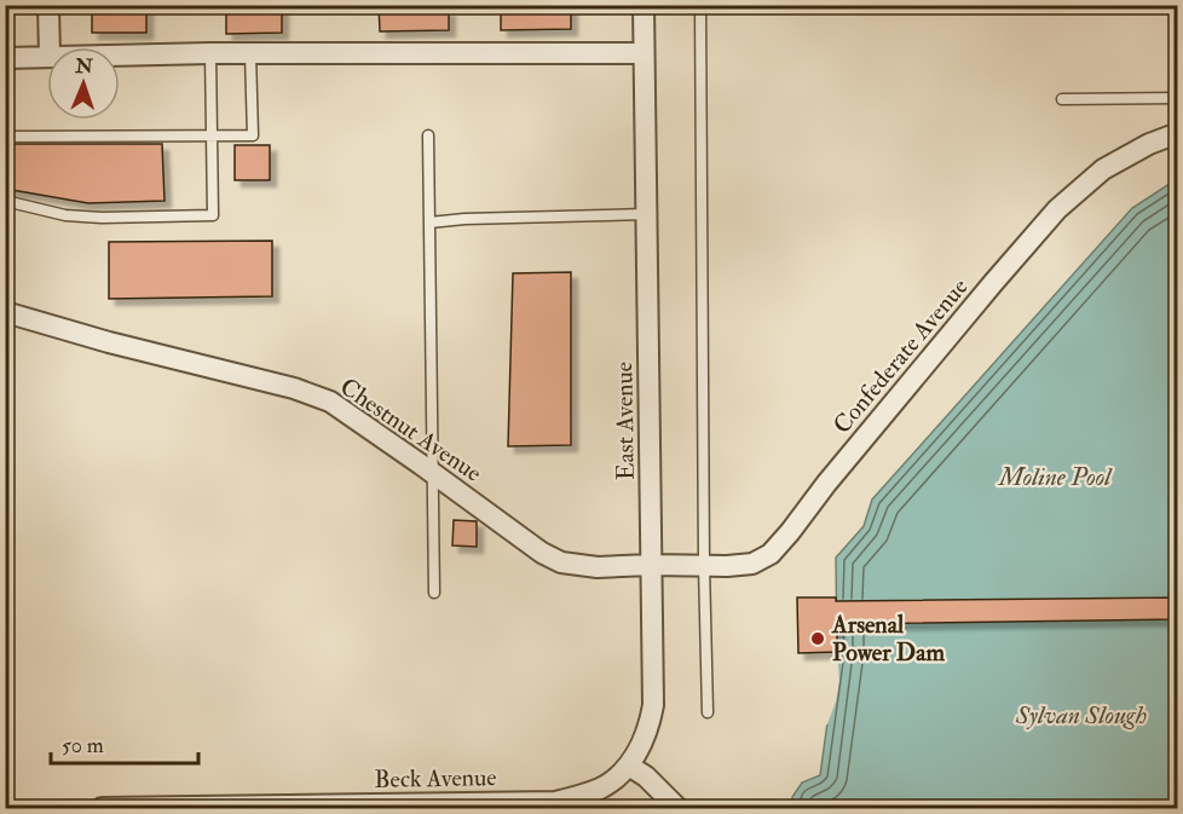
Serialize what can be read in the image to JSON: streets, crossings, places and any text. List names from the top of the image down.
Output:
{
  "streets": {
    "street": [
      "Confederate Avenue",
      "East Avenue",
      "Chestnut Avenue",
      "Beck Avenue"
    ]
  },
  "crossings": [
    ["Confederate Avenue", "East Avenue"],
    ["Confederate Avenue", "Chestnut Avenue"],
    ["East Avenue", "Chestnut Avenue"],
    ["East Avenue", "Beck Avenue"]
  ],
  "water": ["Moline Pool", "Sylvan Slough"],
  "places": ["Arsenal Power Dam"],
  "scale_bar": "50 m",
  "north": "top"
}
